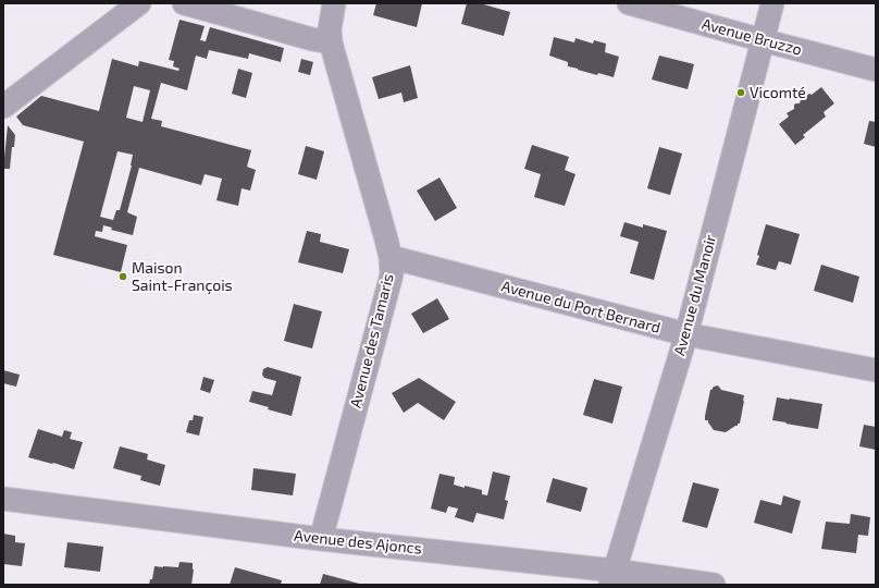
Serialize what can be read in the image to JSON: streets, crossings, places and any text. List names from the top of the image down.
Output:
{
  "streets": {
    "street": [
      "Avenue Bruzzo",
      "Avenue du Manoir",
      "Avenue du Port Bernard",
      "Avenue des Tamaris",
      "Avenue des Ajoncs"
    ]
  },
  "crossings": [
    ["Avenue Bruzzo", "Avenue du Manoir"],
    ["Avenue du Manoir", "Avenue du Port Bernard"],
    ["Avenue du Manoir", "Avenue des Ajoncs"],
    ["Avenue du Port Bernard", "Avenue des Tamaris"],
    ["Avenue des Tamaris", "Avenue des Ajoncs"]
  ],
  "places": ["Vicomté", "Maison Saint-François"]
}
